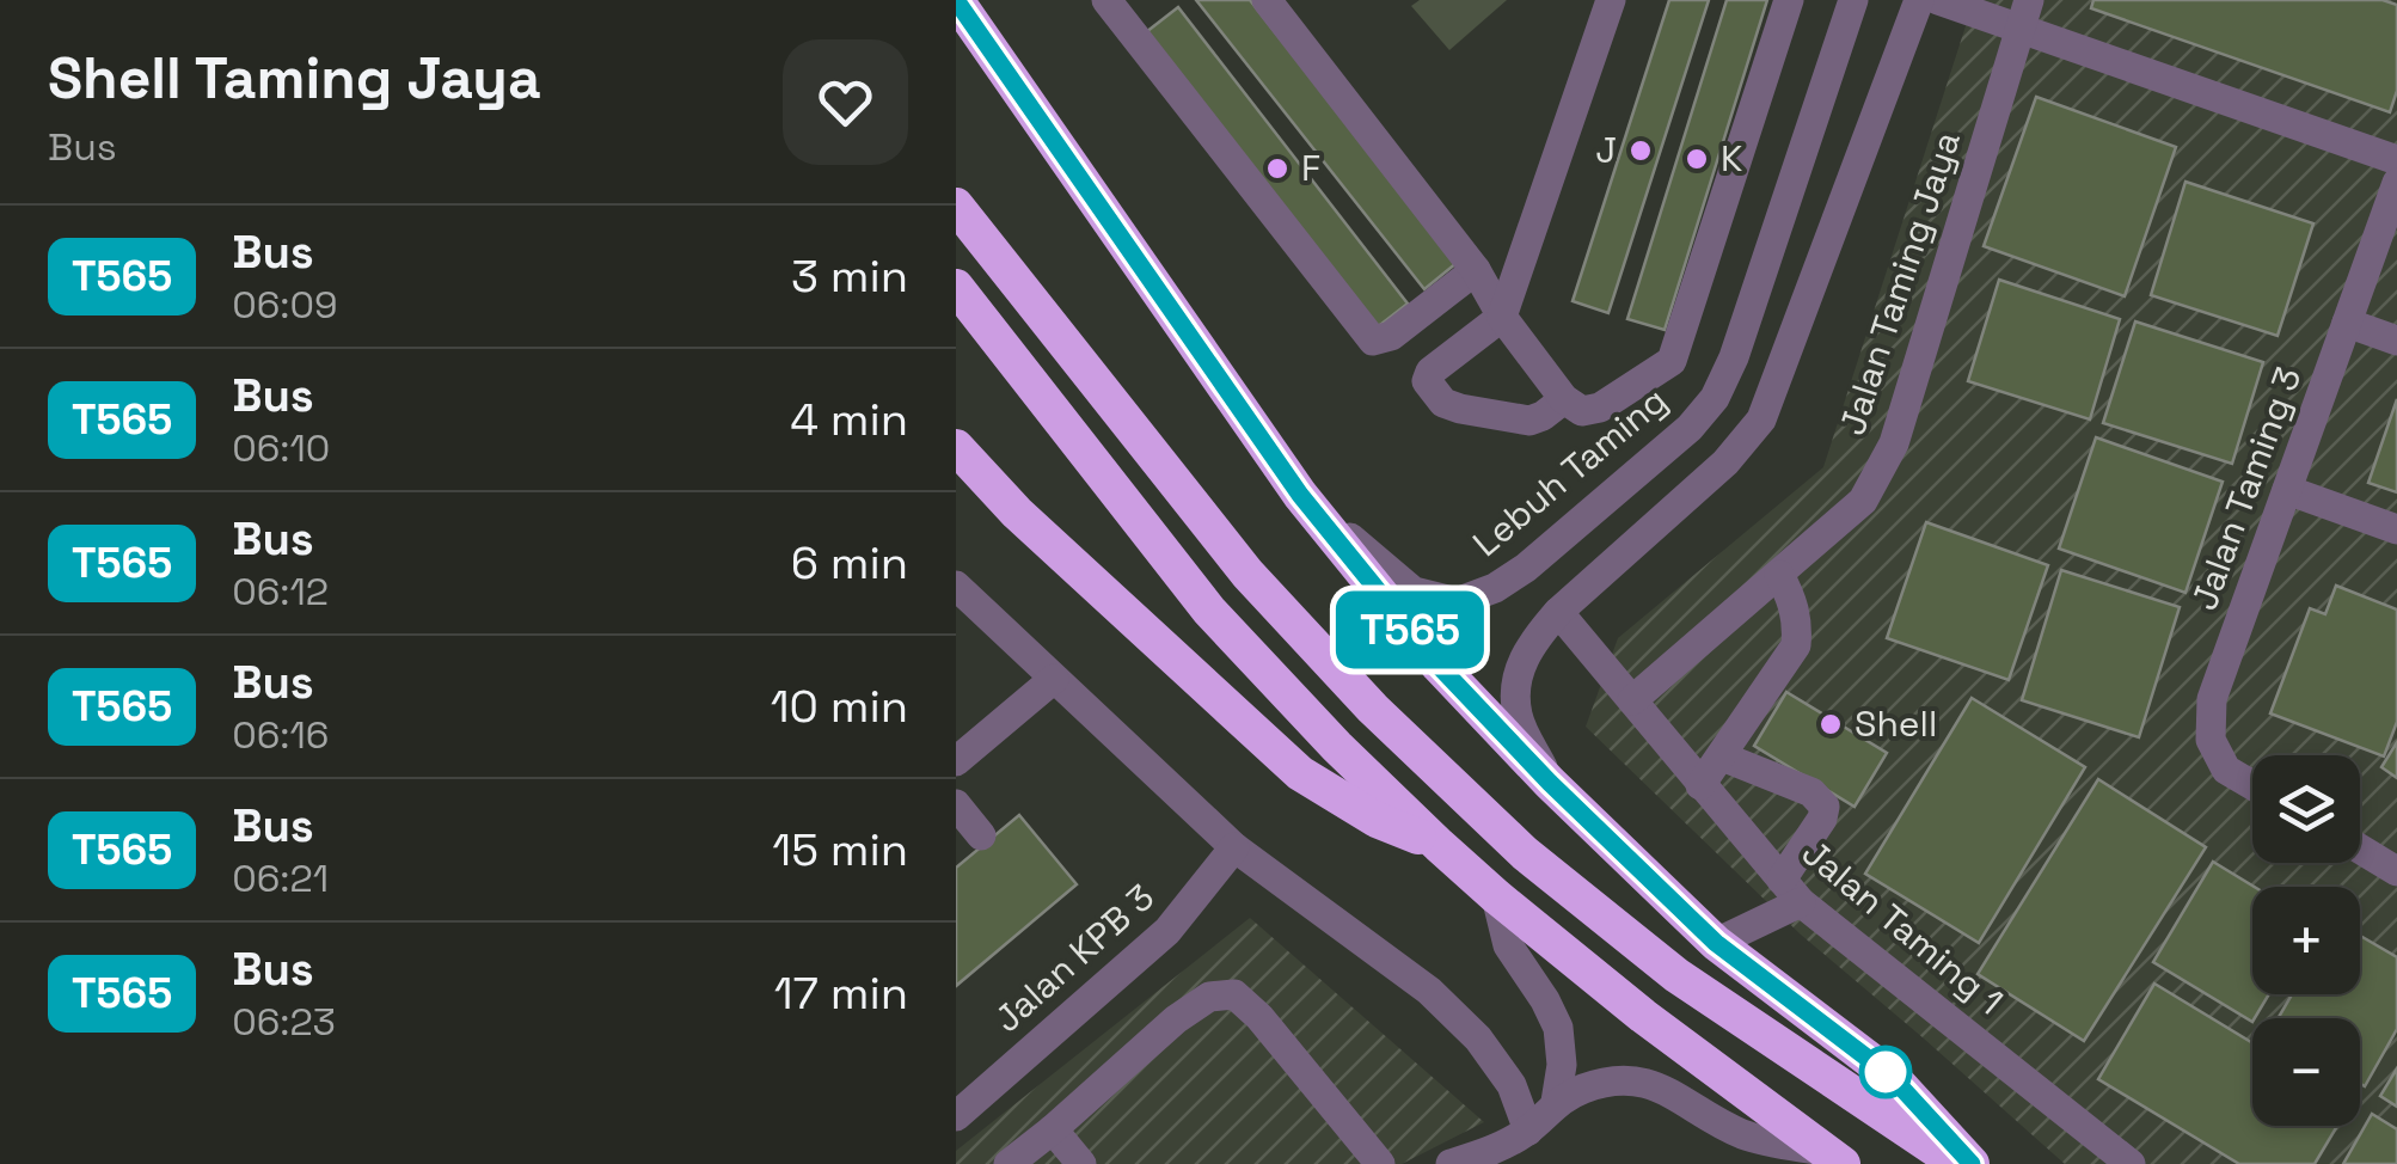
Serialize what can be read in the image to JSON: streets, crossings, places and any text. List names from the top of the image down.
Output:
{
  "streets": {
    "street": [
      "Jalan Taming Jaya",
      "Lebuh Taming",
      "Jalan Taming 3",
      "Jalan Taming 1",
      "Jalan KPB 3"
    ]
  },
  "crossings": [
    ["Jalan Taming Jaya", "Jalan Taming 1"]
  ],
  "places": [
    "J",
    "K",
    "F",
    "Shell"
  ],
  "lines": ["bus line T565"],
  "page": {
    "heading": ["Shell Taming Jaya", "Bus"],
    "on_map": "T565",
    "list": [
      {
        "mark": "T565",
        "name": "Bus",
        "note": "06:09",
        "value": "3 min"
      },
      {
        "mark": "T565",
        "name": "Bus",
        "note": "06:10",
        "value": "4 min"
      },
      {
        "mark": "T565",
        "name": "Bus",
        "note": "06:12",
        "value": "6 min"
      },
      {
        "mark": "T565",
        "name": "Bus",
        "note": "06:16",
        "value": "10 min"
      },
      {
        "mark": "T565",
        "name": "Bus",
        "note": "06:21",
        "value": "15 min"
      },
      {
        "mark": "T565",
        "name": "Bus",
        "note": "06:23",
        "value": "17 min"
      }
    ],
    "map_buttons": ["+", "−"]
  }
}
